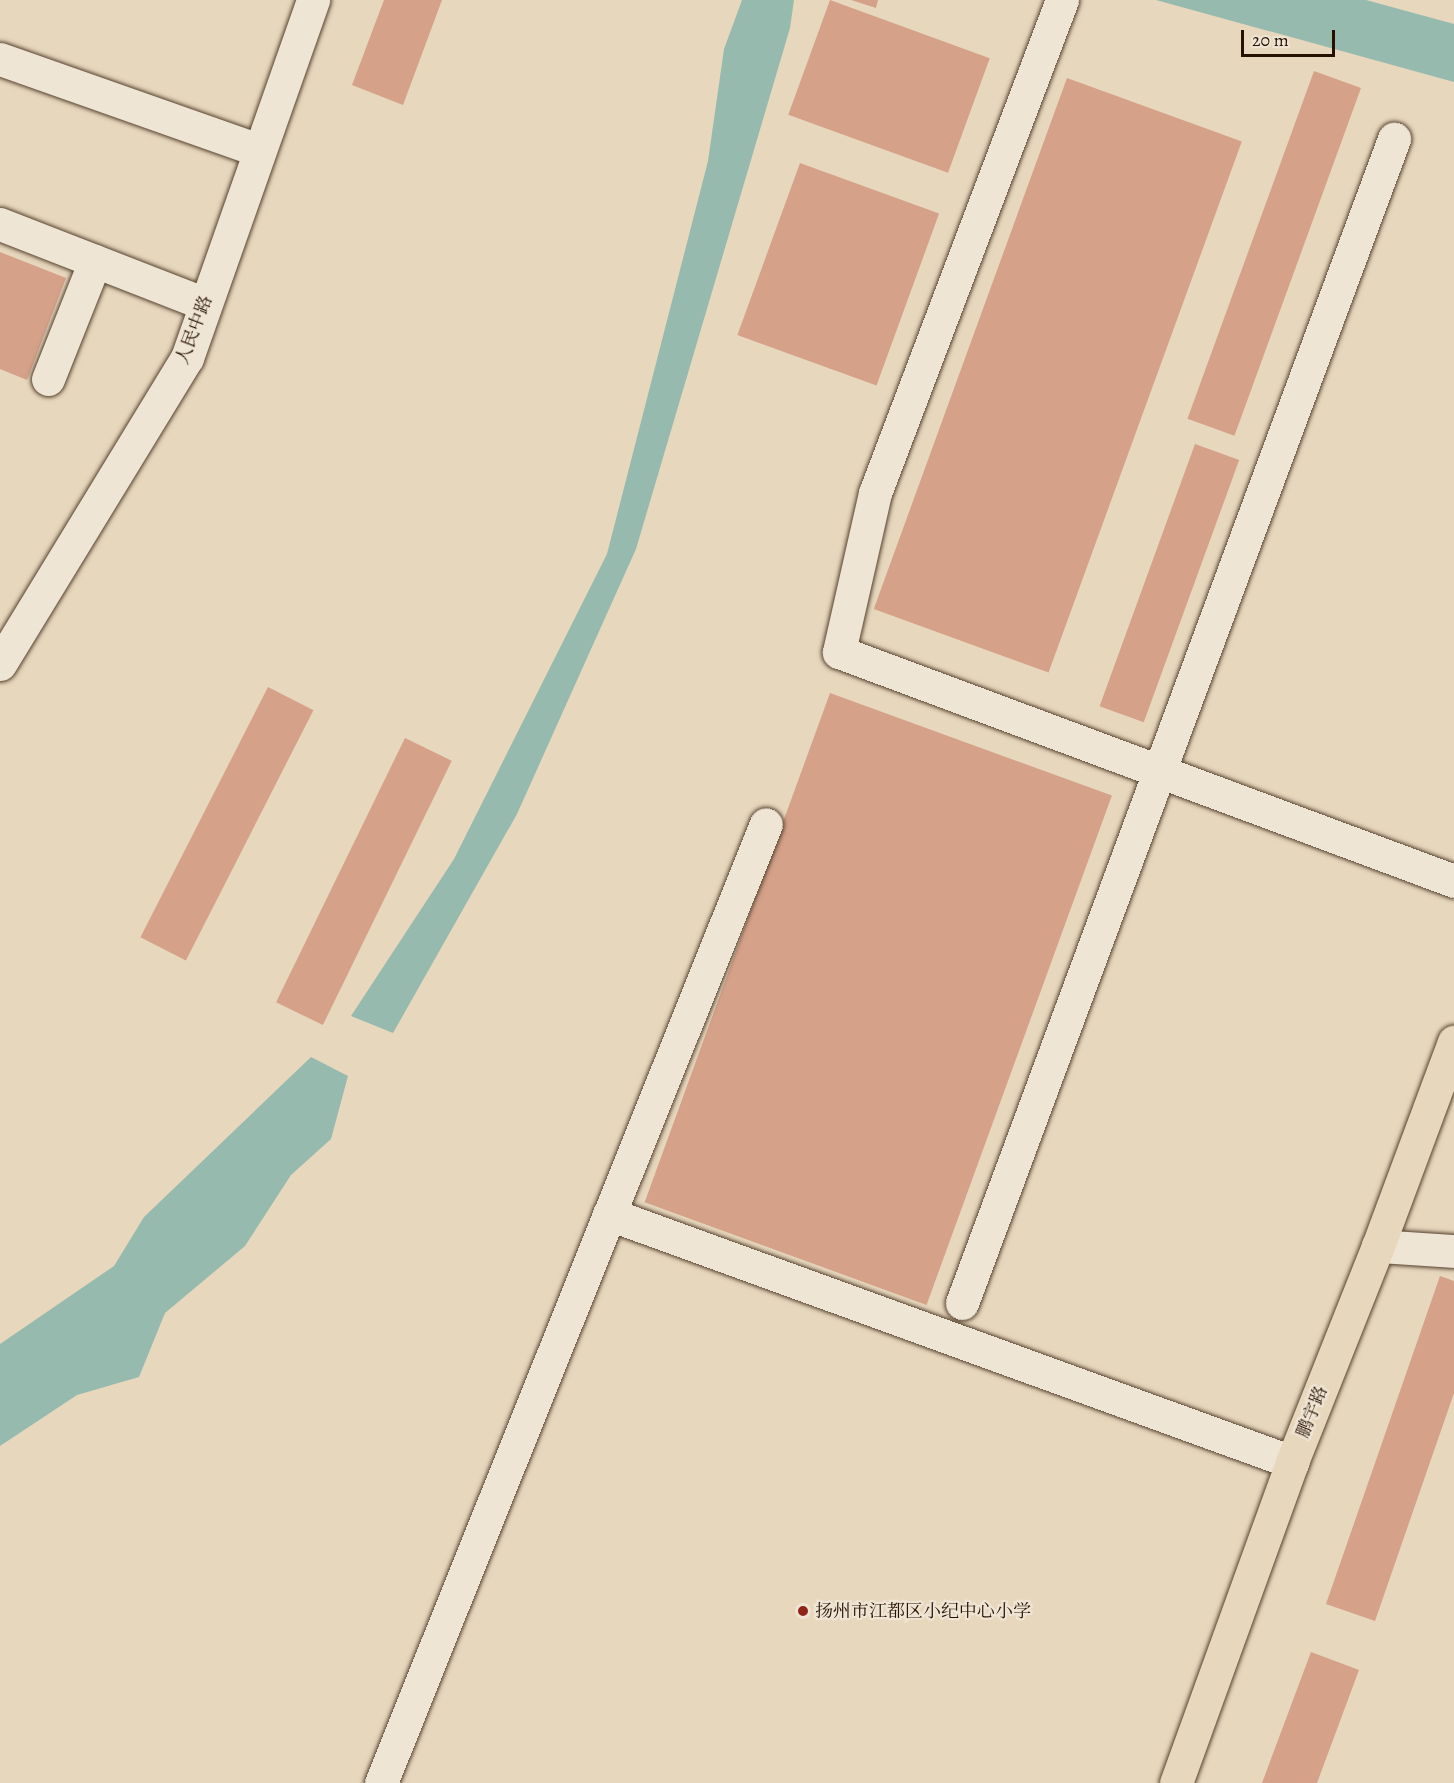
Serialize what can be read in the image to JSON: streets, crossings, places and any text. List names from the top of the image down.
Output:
{
  "streets": {
    "main road": ["鹏宇路"],
    "street": ["人民中路"]
  },
  "places": ["扬州市江都区小纪中心小学"],
  "scale_bar": "20 m"
}
